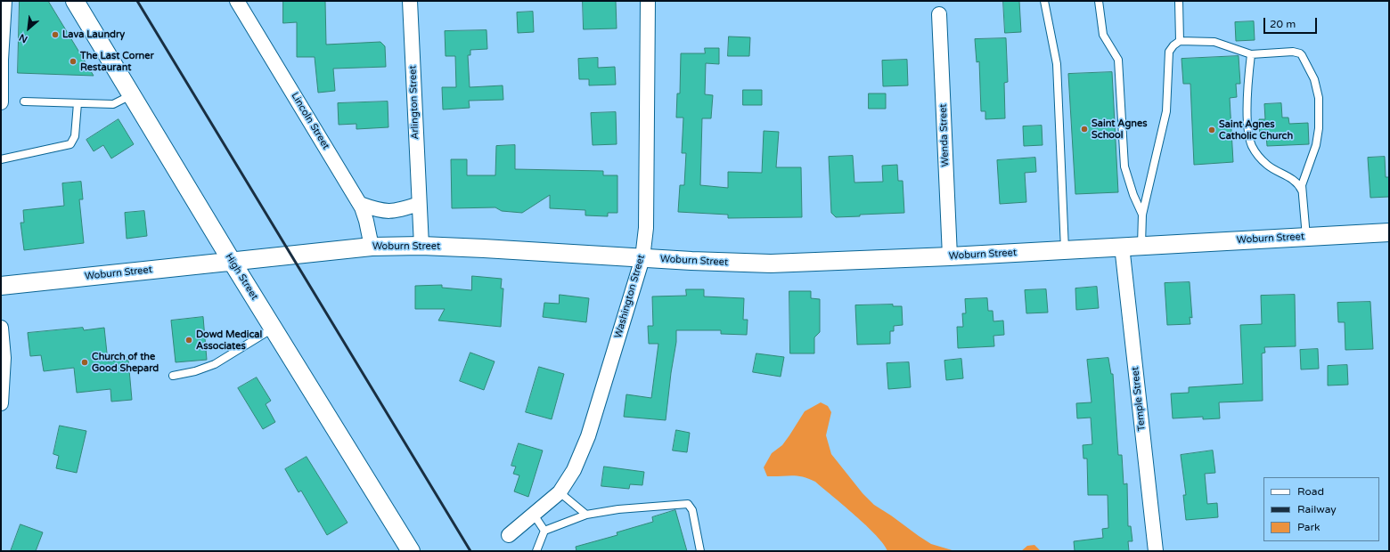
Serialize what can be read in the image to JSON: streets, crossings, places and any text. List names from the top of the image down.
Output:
{
  "streets": {
    "street": [
      "Arlington Street",
      "Lincoln Street",
      "Wenda Street",
      "Woburn Street",
      "High Street",
      "Washington Street",
      "Temple Street"
    ]
  },
  "crossings": [
    ["Arlington Street", "Woburn Street"],
    ["Lincoln Street", "Woburn Street"],
    ["Wenda Street", "Woburn Street"],
    ["Woburn Street", "High Street"],
    ["Woburn Street", "Washington Street"],
    ["Woburn Street", "Temple Street"]
  ],
  "places": [
    "Lava Laundry",
    "The Last Corner Restaurant",
    "Saint Agnes School",
    "Saint Agnes Catholic Church",
    "Dowd Medical Associates",
    "Church of the Good Shepard"
  ],
  "legend": ["Road", "Railway", "Park"],
  "scale_bar": "20 m",
  "north": "bottom left"
}
